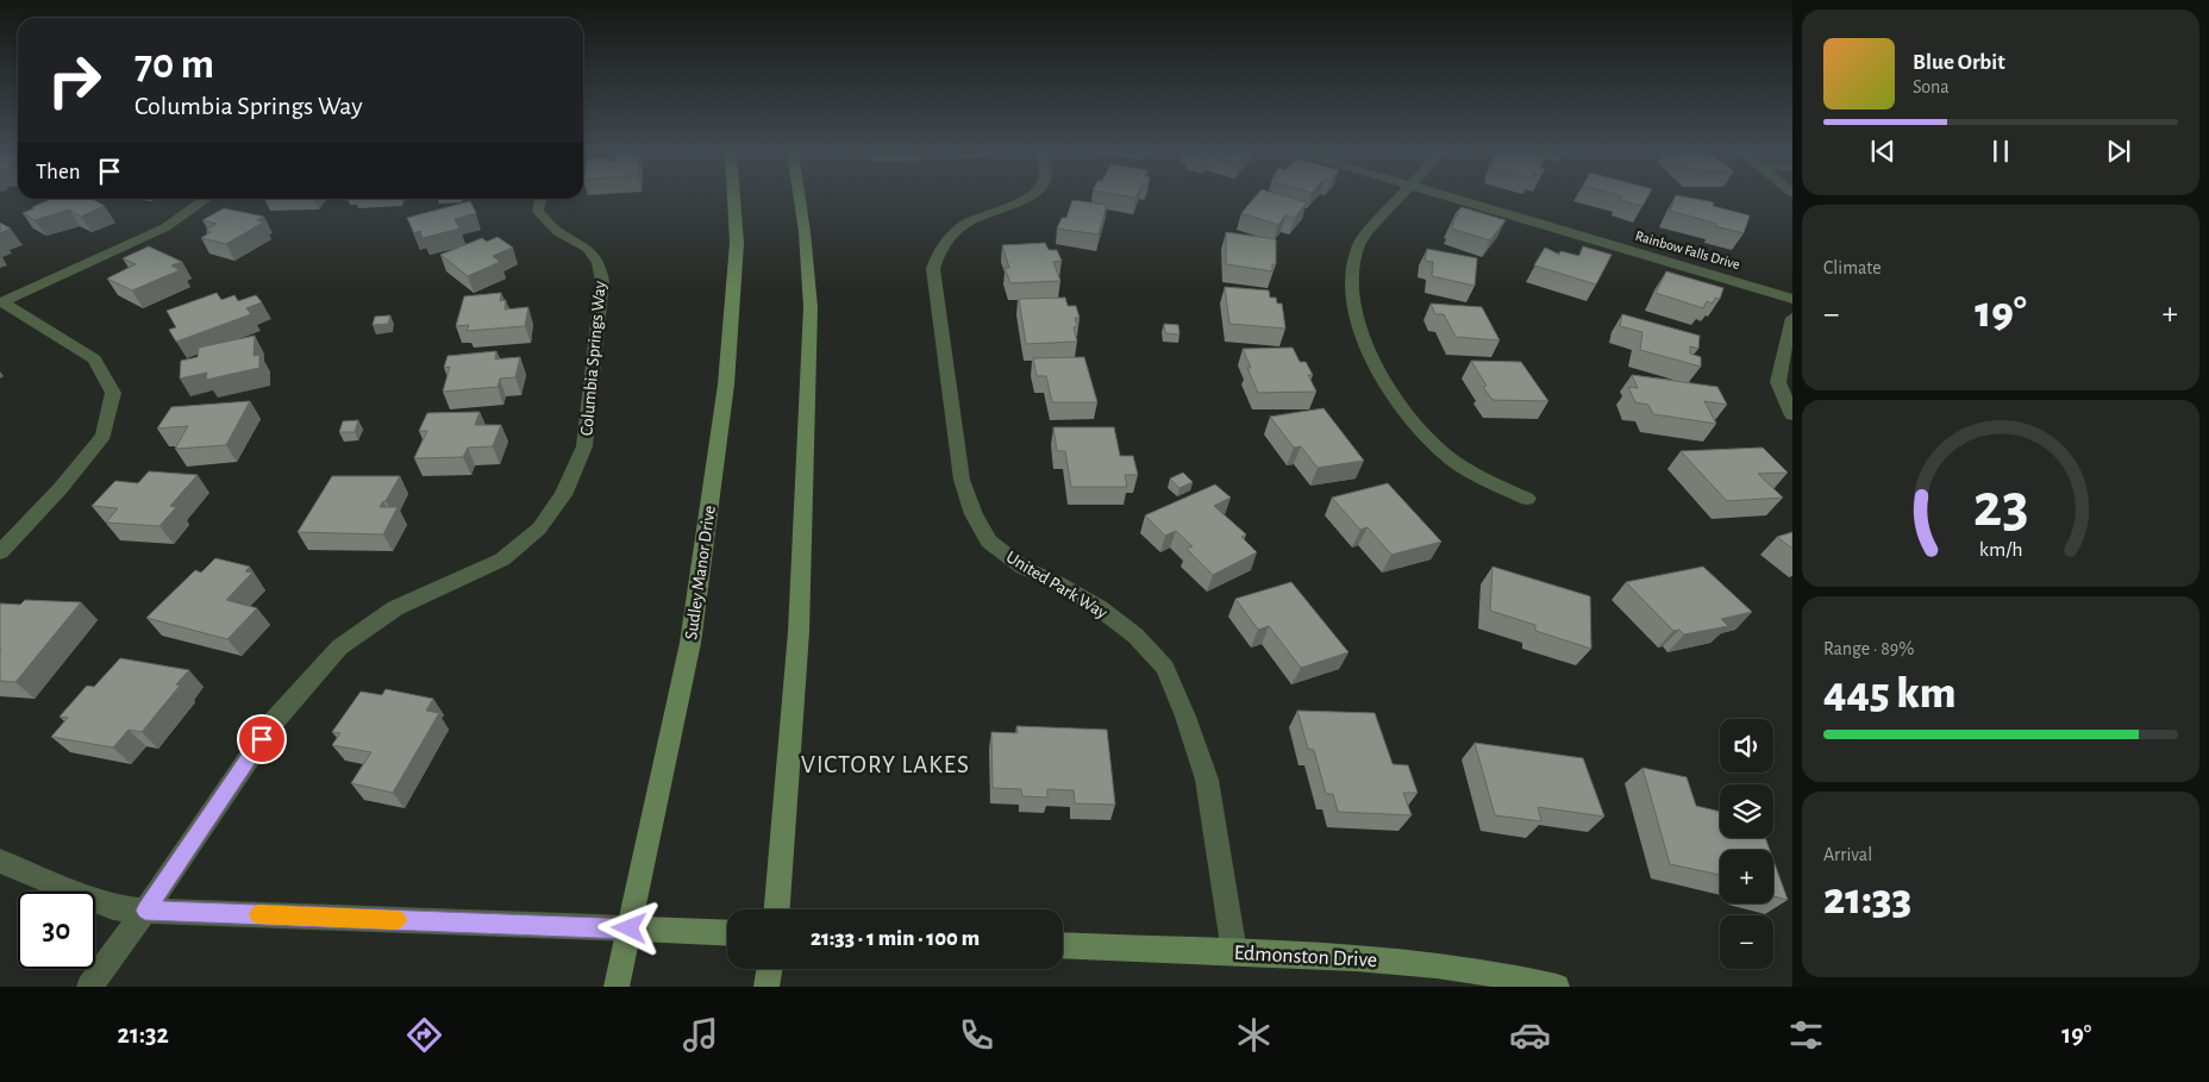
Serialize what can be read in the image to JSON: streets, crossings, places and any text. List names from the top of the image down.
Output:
{
  "streets": {
    "main road": ["Sudley Manor Drive", "Edmonston Drive"],
    "street": ["Rainbow Falls Drive", "Columbia Springs Way", "United Park Way"]
  },
  "crossings": [
    ["United Park Way", "Edmonston Drive"]
  ],
  "districts": ["VICTORY LAKES"],
  "page": {
    "turn": ["70 m", "Columbia Springs Way"],
    "song": ["Blue Orbit", "Sona"],
    "then": "Then",
    "tile": [
      "Climate",
      ["Range · 89%", "445 km"],
      ["Arrival", "21:33"]
    ],
    "heat": ["−", "19°", "+"],
    "map_buttons": ["+", "−"],
    "limit": "30",
    "trip": "21:33 · 1 min · 100 m",
    "tabs": ["21:32", "19°"],
    "gauge": ["23", "km/h"]
  }
}
